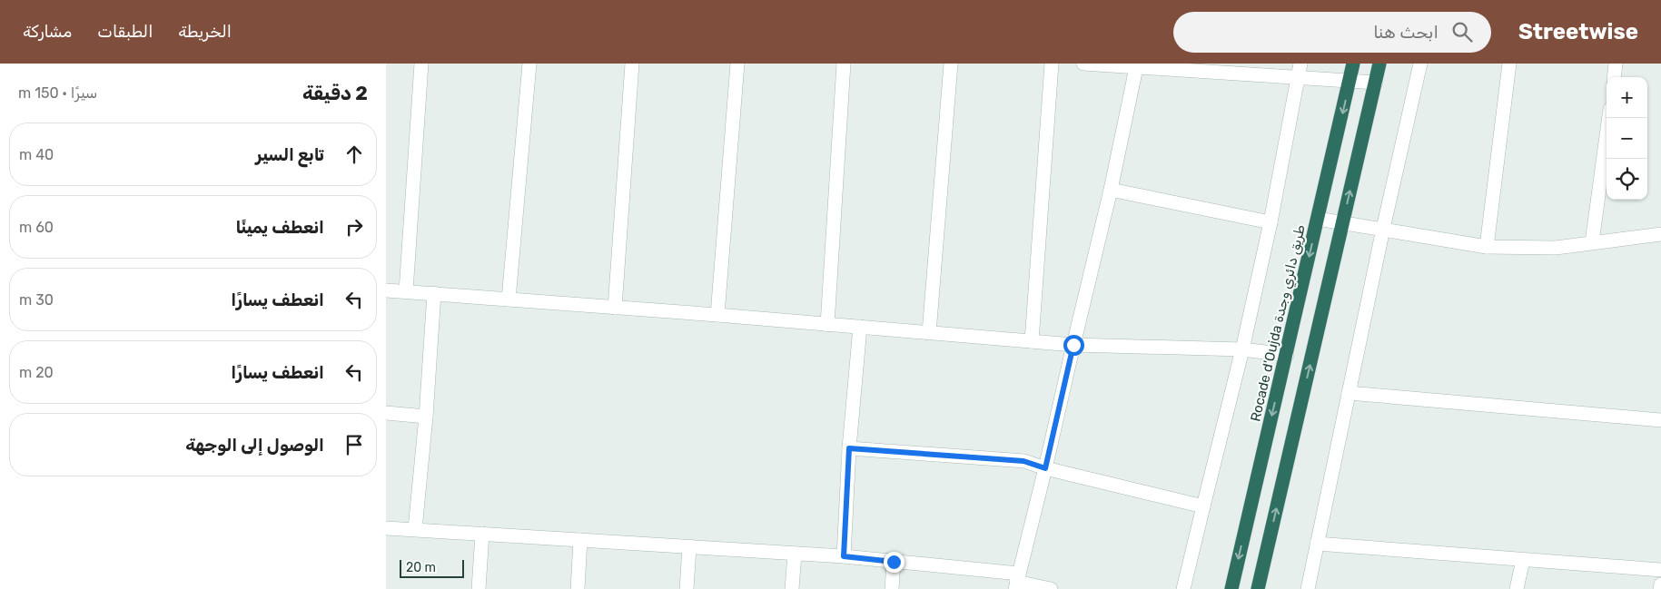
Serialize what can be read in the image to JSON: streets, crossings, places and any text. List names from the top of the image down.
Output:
{
  "streets": {
    "highway": ["Rocade d'Oujda طريق دائري وجدة"]
  },
  "scale_bar": "20 m",
  "page": {
    "header": "Streetwise",
    "search": "ابحث هنا",
    "nav": ["الخريطة", "الطبقات", "مشاركة"],
    "heading": ["2 دقيقة", "سيرًا · 150 m"],
    "map_buttons": ["+", "−"],
    "list": [
      ["تابع السير", "40 m"],
      ["انعطف يمينًا", "60 m"],
      ["انعطف يسارًا", "30 m"],
      ["انعطف يسارًا", "20 m"],
      "الوصول إلى الوجهة"
    ],
    "scale": "20 m"
  }
}
